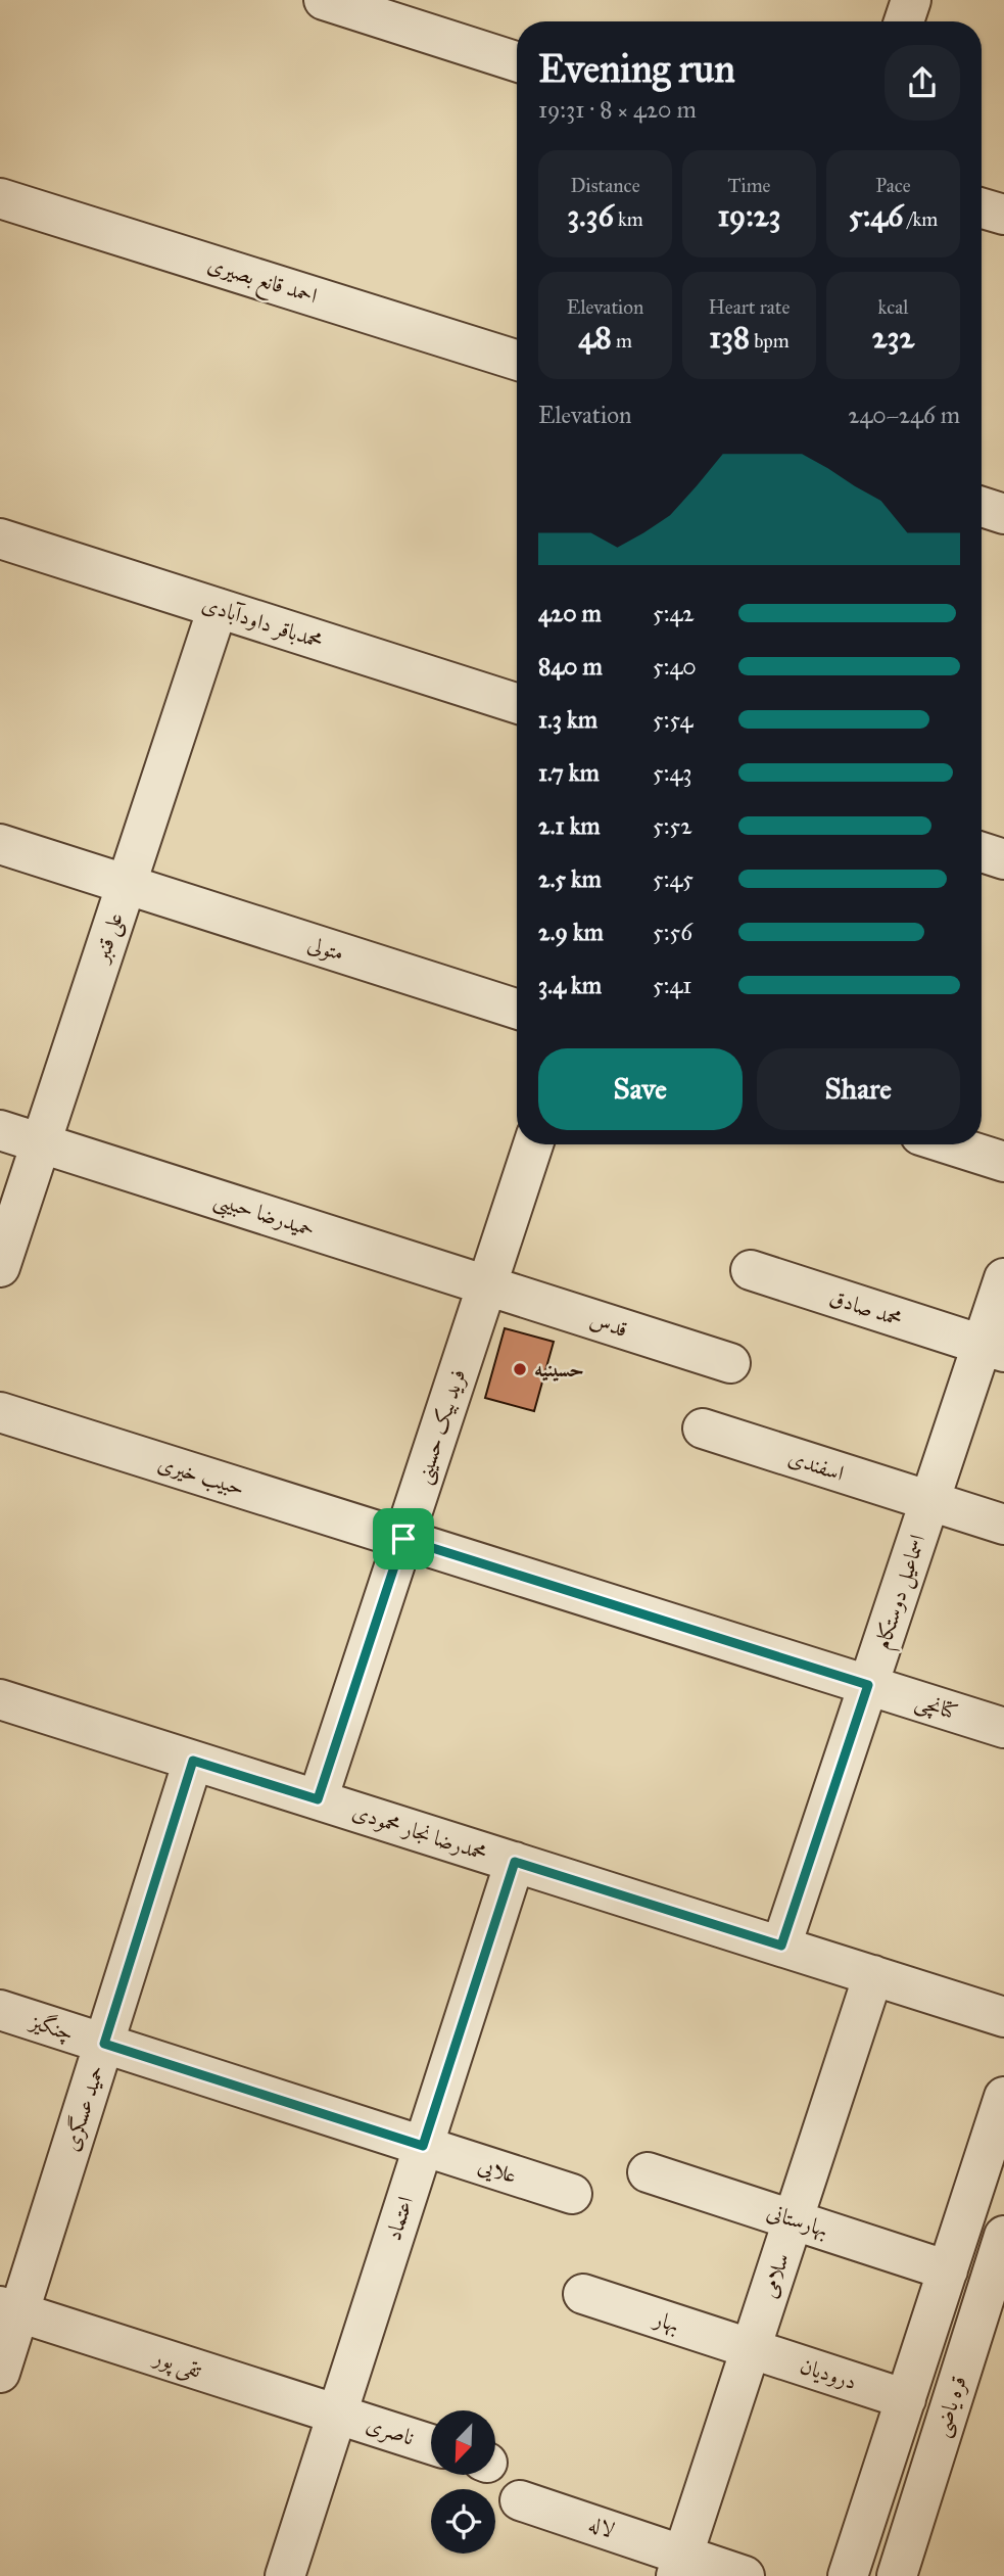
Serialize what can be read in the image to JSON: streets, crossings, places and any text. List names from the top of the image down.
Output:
{
  "streets": {
    "street": [
      "احمد قانع بصیری",
      "محمدباقر داودآبادی",
      "علی قنبر",
      "متولی",
      "حمیدرضا حبیبی",
      "محمد صادق",
      "قدس",
      "فرید بیک حسینی",
      "اسفندی",
      "حبیب خیری",
      "اسماعیل دوستکام",
      "کتانچی",
      "محمدرضا نجار محمودی",
      "چنگیز",
      "حمید عسگری",
      "علایی",
      "اعتماد",
      "بهارستانی",
      "سلامی",
      "بهار",
      "تقی پور",
      "درودیان",
      "قره یاضی",
      "ناصری",
      "لاله"
    ]
  },
  "crossings": [
    ["محمدباقر داودآبادی", "علی قنبر"],
    ["علی قنبر", "متولی"],
    ["علی قنبر", "حمیدرضا حبیبی"],
    ["حمیدرضا حبیبی", "قدس"],
    ["حمیدرضا حبیبی", "فرید بیک حسینی"],
    ["محمد صادق", "اسماعیل دوستکام"],
    ["قدس", "فرید بیک حسینی"],
    ["فرید بیک حسینی", "حبیب خیری"],
    ["فرید بیک حسینی", "محمدرضا نجار محمودی"],
    ["اسفندی", "اسماعیل دوستکام"],
    ["حبیب خیری", "اسماعیل دوستکام"],
    ["حبیب خیری", "کتانچی"],
    ["اسماعیل دوستکام", "کتانچی"],
    ["اسماعیل دوستکام", "محمدرضا نجار محمودی"],
    ["محمدرضا نجار محمودی", "حمید عسگری"],
    ["محمدرضا نجار محمودی", "اعتماد"],
    ["محمدرضا نجار محمودی", "سلامی"],
    ["چنگیز", "حمید عسگری"],
    ["چنگیز", "علایی"],
    ["چنگیز", "اعتماد"],
    ["حمید عسگری", "تقی پور"],
    ["علایی", "اعتماد"],
    ["اعتماد", "تقی پور"],
    ["اعتماد", "ناصری"],
    ["بهارستانی", "سلامی"],
    ["سلامی", "بهار"],
    ["سلامی", "درودیان"],
    ["سلامی", "لاله"],
    ["بهار", "درودیان"],
    ["تقی پور", "ناصری"]
  ],
  "places": ["حسینیه"],
  "north": "bottom left",
  "page": {
    "heading": ["Evening run", "19:31 · 8 × 420 m"],
    "stats": [
      ["Distance", "3.36 km"],
      ["Time", "19:23"],
      ["Pace", "5:46 /km"],
      ["Elevation", "48 m"],
      ["Heart rate", "138 bpm"],
      ["kcal", "232"]
    ],
    "chart": ["Elevation", "240–246 m"],
    "list": [
      {
        "name": "420 m",
        "note": "5:42"
      },
      {
        "name": "840 m",
        "note": "5:40"
      },
      {
        "name": "1.3 km",
        "note": "5:54"
      },
      {
        "name": "1.7 km",
        "note": "5:43"
      },
      {
        "name": "2.1 km",
        "note": "5:52"
      },
      {
        "name": "2.5 km",
        "note": "5:45"
      },
      {
        "name": "2.9 km",
        "note": "5:56"
      },
      {
        "name": "3.4 km",
        "note": "5:41"
      }
    ],
    "buttons": ["Save", "Share"]
  }
}
